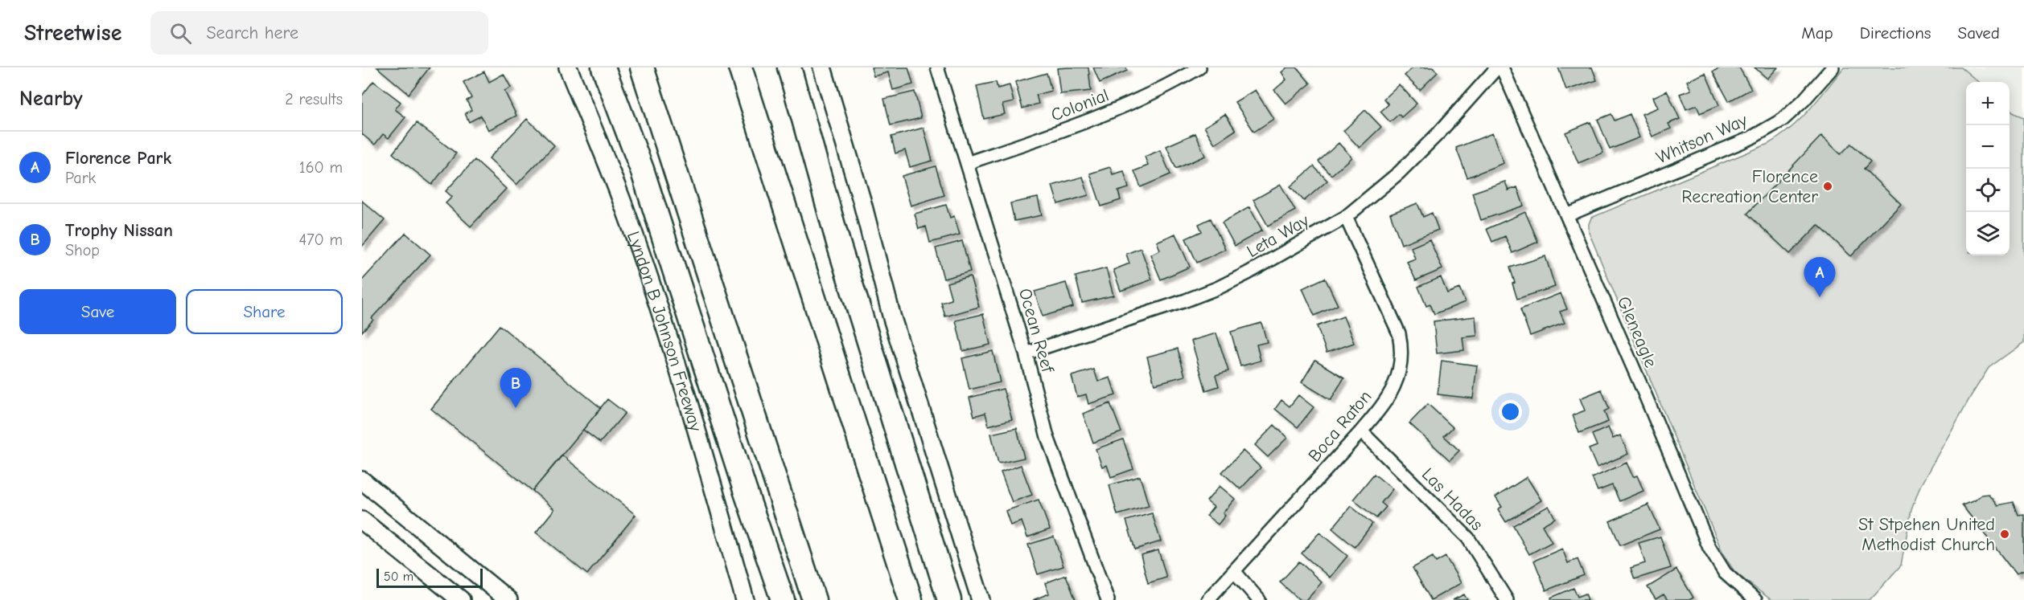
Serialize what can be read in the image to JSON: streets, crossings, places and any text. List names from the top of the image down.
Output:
{
  "streets": {
    "main road": ["Lyndon B Johnson Freeway"],
    "street": [
      "Colonial",
      "Whitson Way",
      "Leta Way",
      "Ocean Reef",
      "Gleneagle",
      "Boca Raton",
      "Las Hadas"
    ]
  },
  "crossings": [
    ["Colonial", "Ocean Reef"],
    ["Whitson Way", "Gleneagle"],
    ["Leta Way", "Ocean Reef"],
    ["Leta Way", "Boca Raton"],
    ["Boca Raton", "Las Hadas"]
  ],
  "places": ["Florence Recreation Center", "St Stpehen United Methodist Church"],
  "scale_bar": "50 m",
  "page": {
    "header": "Streetwise",
    "search": "Search here",
    "nav": ["Map", "Directions", "Saved"],
    "heading": ["Nearby", "2 results"],
    "map_buttons": ["+", "−"],
    "list": [
      {
        "mark": "A",
        "name": "Florence Park",
        "note": "Park",
        "value": "160 m"
      },
      {
        "mark": "B",
        "name": "Trophy Nissan",
        "note": "Shop",
        "value": "470 m"
      }
    ],
    "pins": ["A", "B"],
    "buttons": ["Save", "Share"],
    "scale": "50 m"
  }
}
